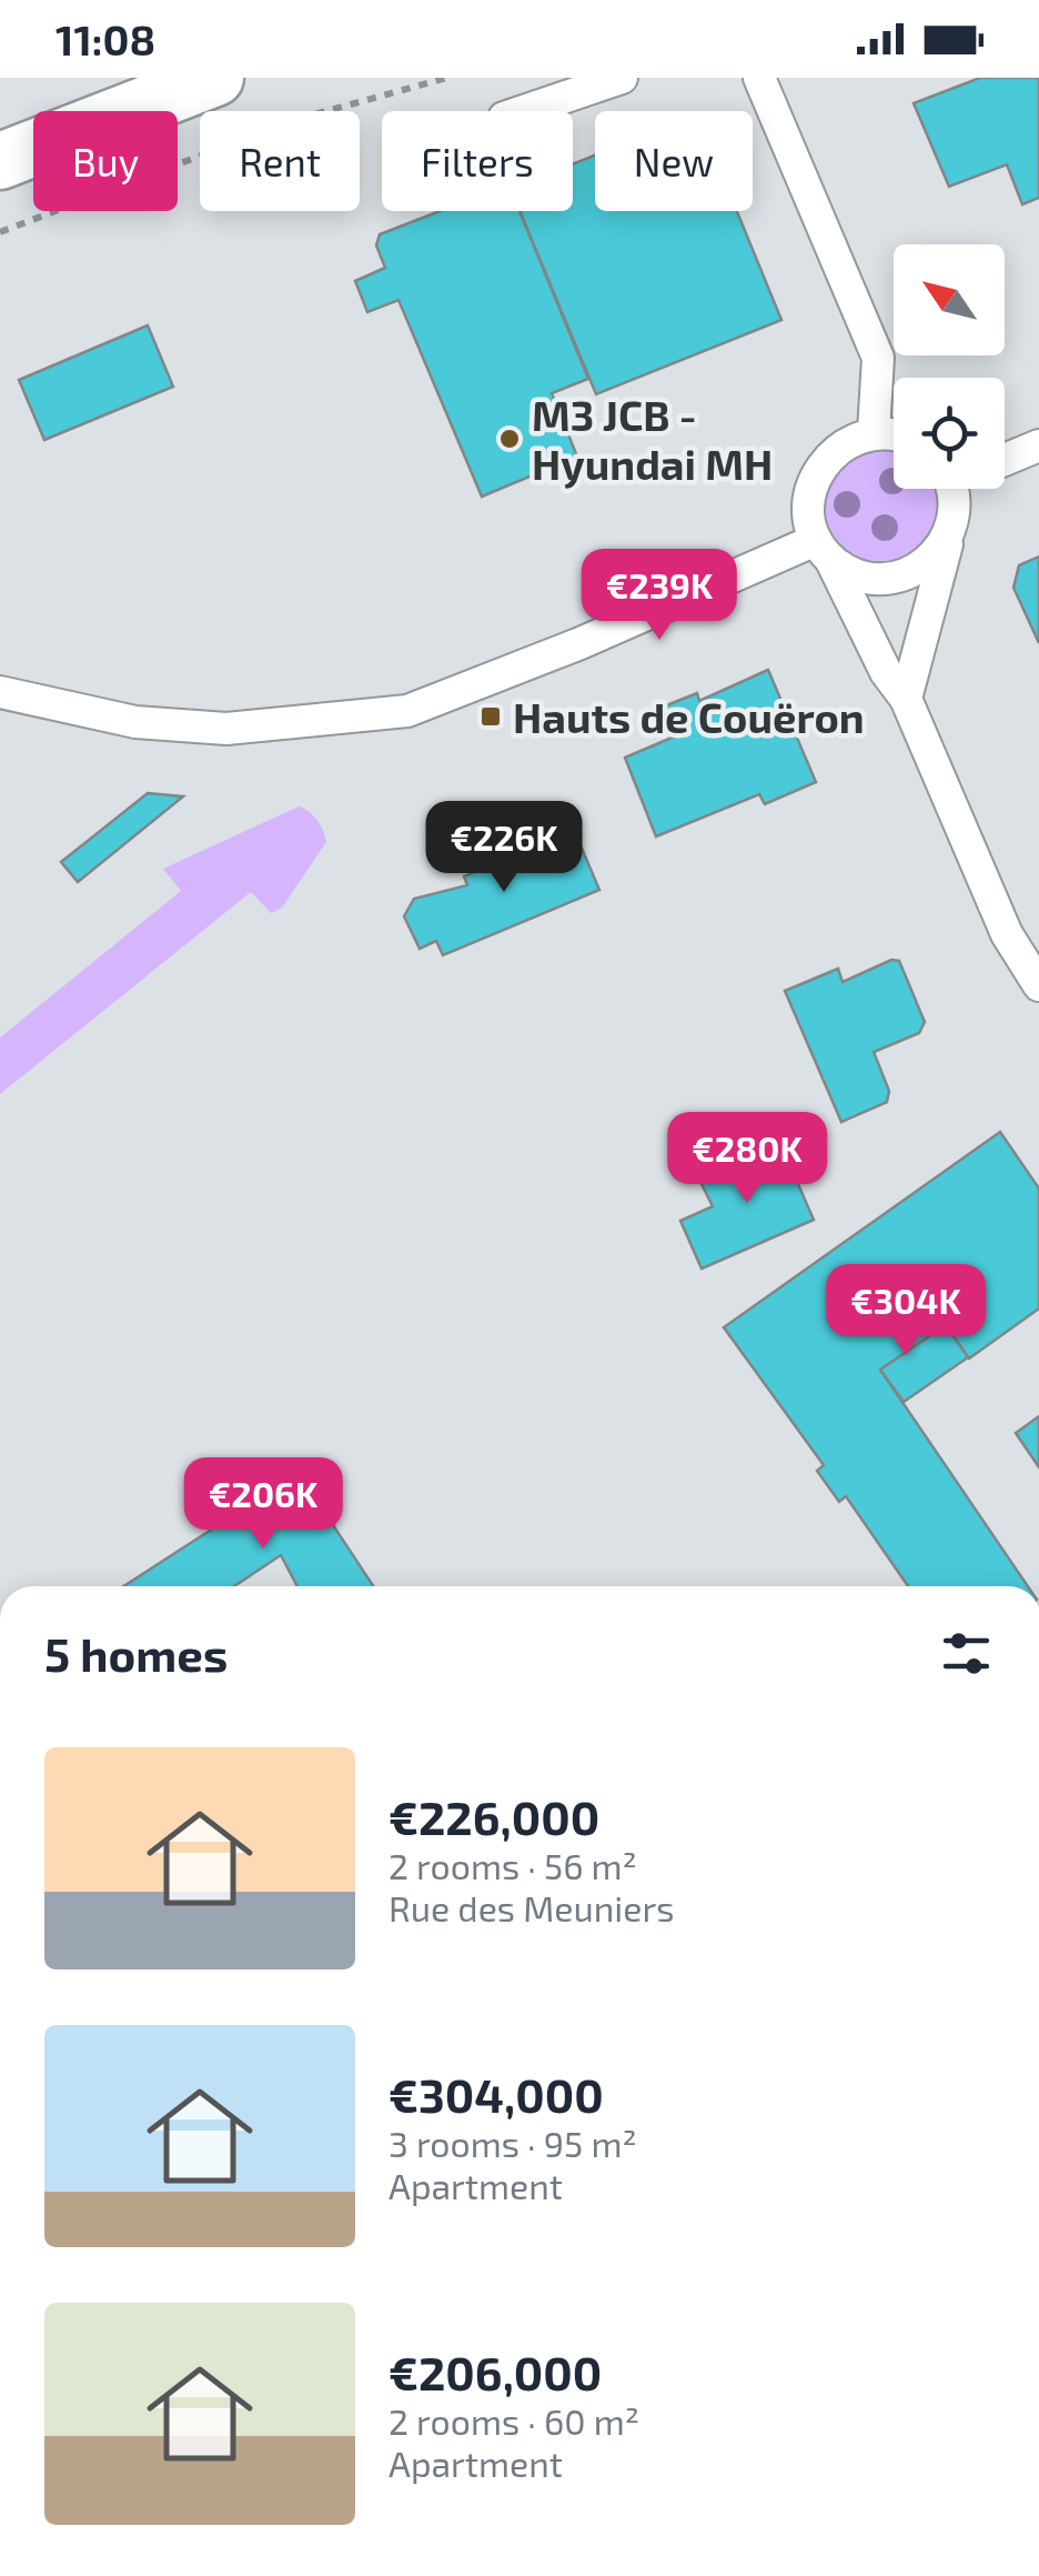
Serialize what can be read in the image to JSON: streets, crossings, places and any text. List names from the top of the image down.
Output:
{
  "places": {
    "other": ["M3 JCB - Hyundai MH"],
    "transit": ["Hauts de Couëron"]
  },
  "north": "top left",
  "page": {
    "status": "11:08",
    "chip": [
      "Buy",
      "Rent",
      "Filters",
      "New"
    ],
    "price": [
      "€239K",
      "€226K",
      "€280K",
      "€304K",
      "€206K"
    ],
    "heading": "5 homes",
    "list": [
      {
        "name": "€226,000",
        "note": "2 rooms · 56 m² · Rue des Meuniers"
      },
      {
        "name": "€304,000",
        "note": "3 rooms · 95 m² · Apartment"
      },
      {
        "name": "€206,000",
        "note": "2 rooms · 60 m² · Apartment"
      }
    ]
  }
}
